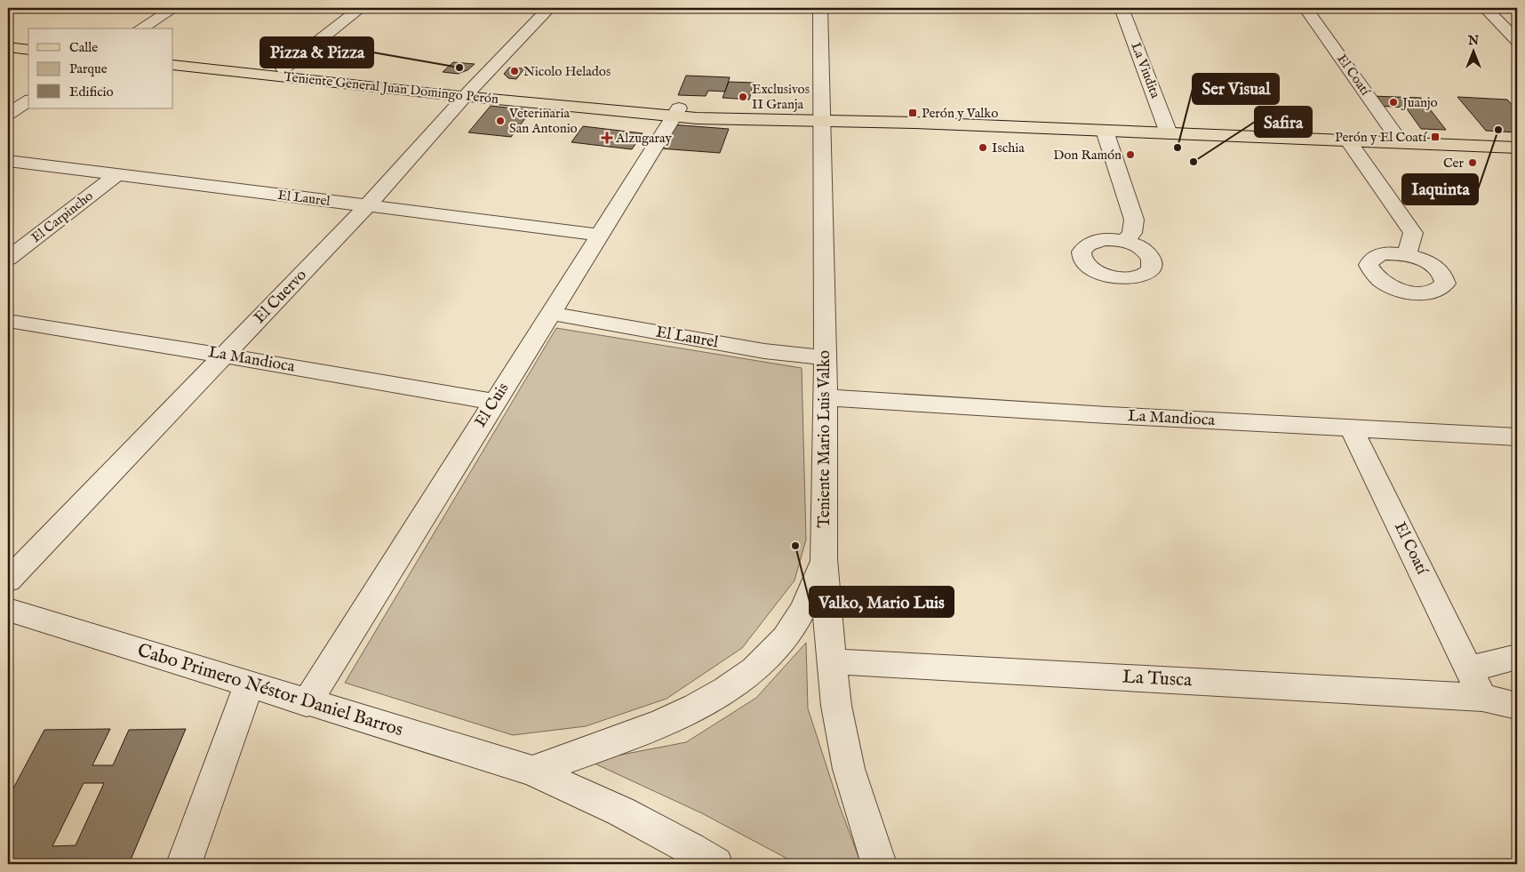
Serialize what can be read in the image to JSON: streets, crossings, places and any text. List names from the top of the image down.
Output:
{
  "streets": {
    "main road": ["Teniente General Juan Domingo Perón"],
    "street": [
      "La Viudita",
      "El Coatí",
      "El Laurel",
      "El Carpincho",
      "El Cuervo",
      "La Mandioca",
      "El Cuis",
      "Teniente Mario Luis Valko",
      "La Tusca",
      "Cabo Primero Néstor Daniel Barros"
    ]
  },
  "crossings": [
    ["La Viudita", "Teniente General Juan Domingo Perón"],
    ["El Coatí", "Teniente General Juan Domingo Perón"],
    ["El Coatí", "La Mandioca"],
    ["El Coatí", "La Tusca"],
    ["Teniente General Juan Domingo Perón", "El Cuervo"],
    ["Teniente General Juan Domingo Perón", "El Cuis"],
    ["Teniente General Juan Domingo Perón", "Teniente Mario Luis Valko"],
    ["El Laurel", "El Carpincho"],
    ["El Laurel", "El Cuervo"],
    ["El Laurel", "El Cuis"],
    ["El Laurel", "Teniente Mario Luis Valko"],
    ["El Cuervo", "La Mandioca"],
    ["La Mandioca", "El Cuis"],
    ["La Mandioca", "Teniente Mario Luis Valko"],
    ["El Cuis", "Cabo Primero Néstor Daniel Barros"],
    ["Teniente Mario Luis Valko", "La Tusca"]
  ],
  "places": {
    "other": [
      "Pizza & Pizza",
      "Nicolo Helados",
      "Exclusivos II Granja",
      "Juanjo",
      "Veterinaria San Antonio",
      "Iaquinta",
      "Ischia",
      "Ser Visual",
      "Don Ramón",
      "Safira",
      "Cer",
      "Valko, Mario Luis"
    ],
    "transit": ["Perón y Valko", "Perón y El Coatí"],
    "health": ["Alzugaray"]
  },
  "legend": ["Calle", "Parque", "Edificio"],
  "north": "top"
}
